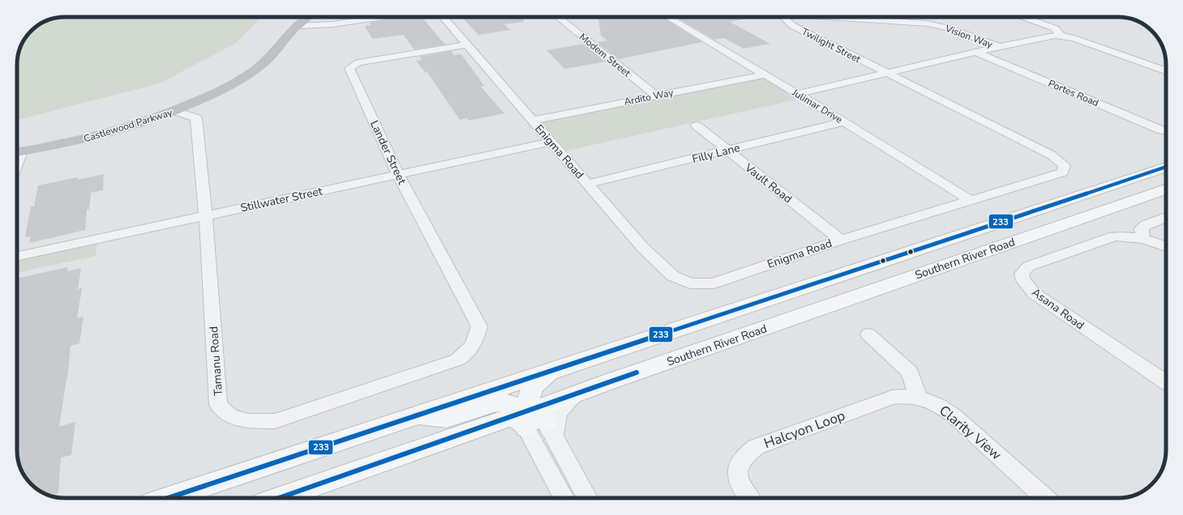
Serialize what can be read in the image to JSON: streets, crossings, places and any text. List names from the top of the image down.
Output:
{
  "streets": {
    "main road": ["Southern River Road"],
    "street": [
      "Vision Way",
      "Twilight Street",
      "Modem Street",
      "Portes Road",
      "Ardito Way",
      "Julimar Drive",
      "Castlewood Parkway",
      "Enigma Road",
      "Lander Street",
      "Filly Lane",
      "Vault Road",
      "Stillwater Street",
      "Asana Road",
      "Tamanu Road",
      "Halcyon Loop",
      "Clarity View"
    ]
  },
  "crossings": [
    ["Twilight Street", "Enigma Road"],
    ["Modem Street", "Ardito Way"],
    ["Ardito Way", "Julimar Drive"],
    ["Ardito Way", "Enigma Road"],
    ["Julimar Drive", "Enigma Road"],
    ["Julimar Drive", "Filly Lane"],
    ["Castlewood Parkway", "Tamanu Road"],
    ["Enigma Road", "Lander Street"],
    ["Enigma Road", "Filly Lane"],
    ["Enigma Road", "Vault Road"],
    ["Enigma Road", "Stillwater Street"],
    ["Lander Street", "Stillwater Street"],
    ["Lander Street", "Tamanu Road"],
    ["Filly Lane", "Vault Road"],
    ["Stillwater Street", "Tamanu Road"],
    ["Halcyon Loop", "Clarity View"]
  ],
  "lines": ["transit line 233"]
}
